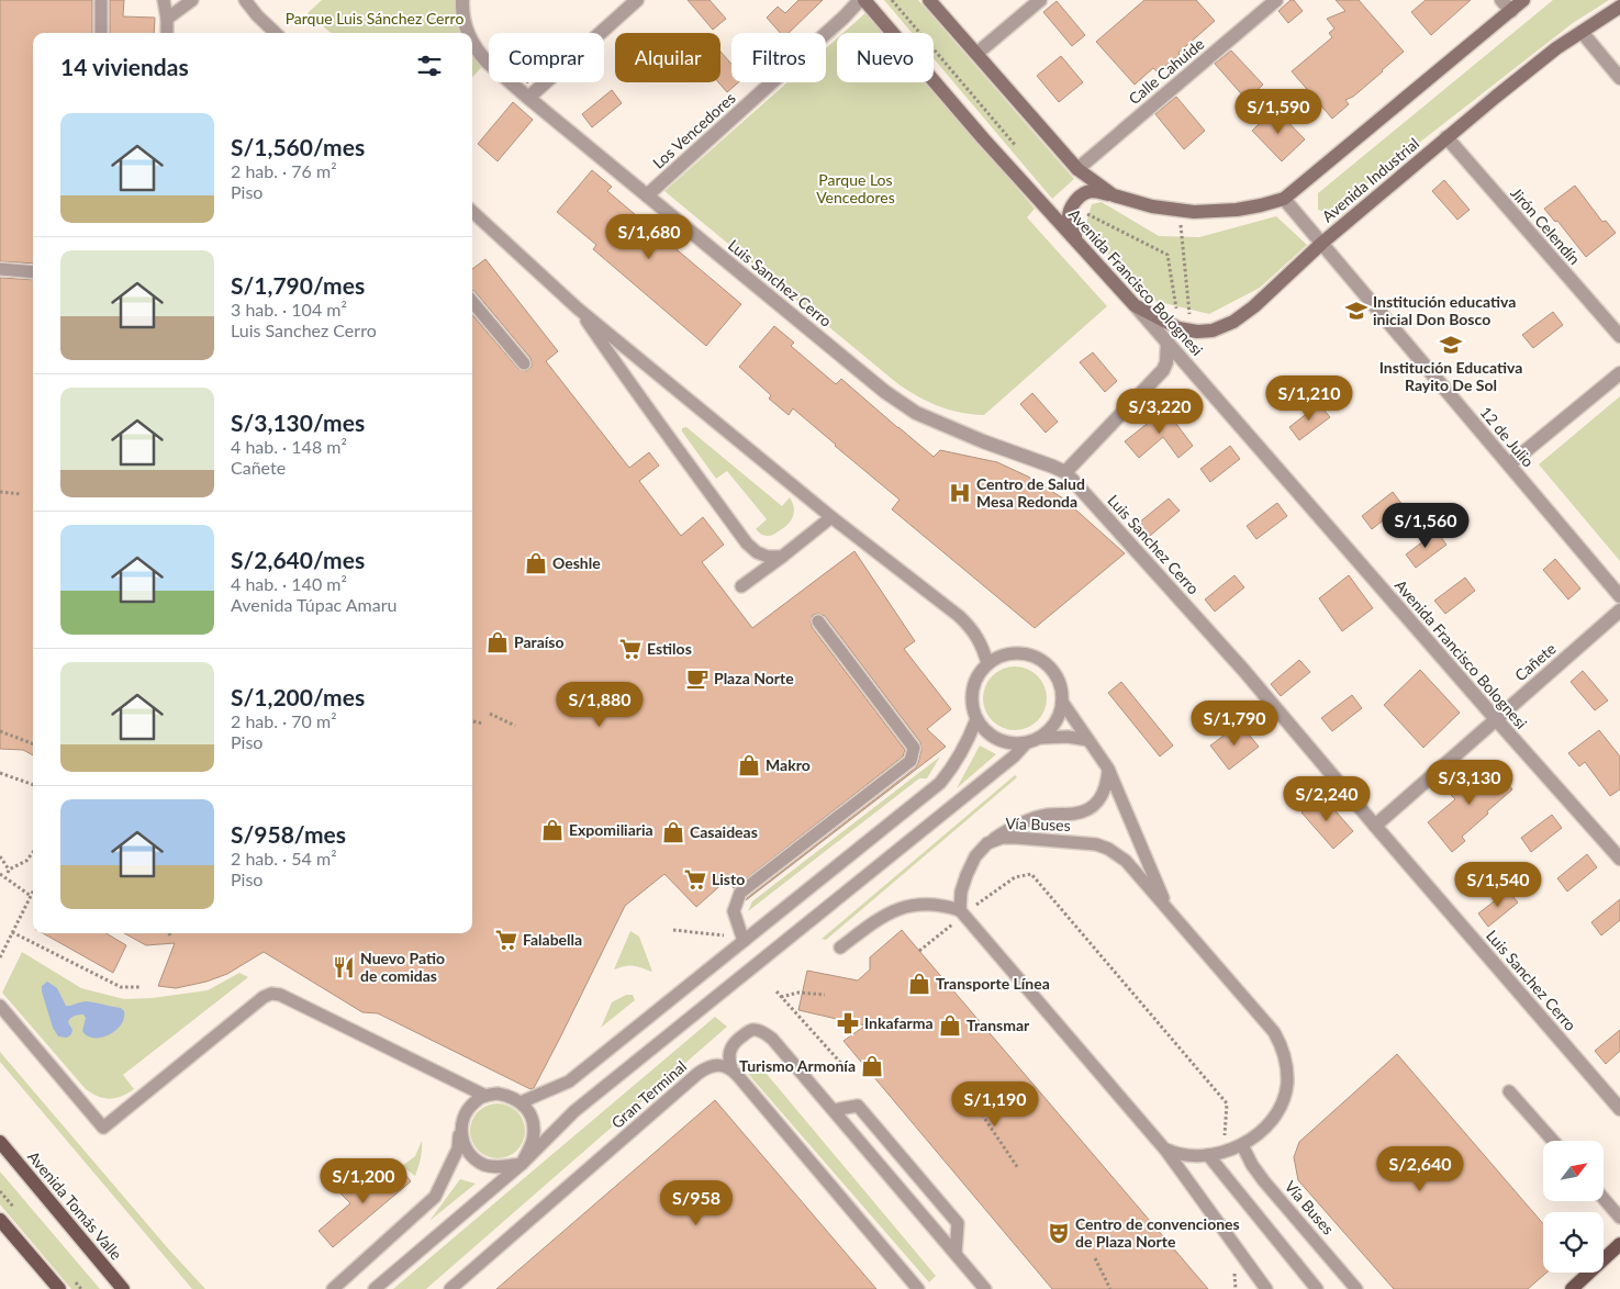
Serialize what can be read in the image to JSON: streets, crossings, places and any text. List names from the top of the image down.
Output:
{
  "streets": {
    "main road": ["Avenida Industrial", "Avenida Francisco Bolognesi", "Avenida Tomás Valle"],
    "street": [
      "Calle Cahuide",
      "Los Vencedores",
      "Jirón Celendín",
      "Luis Sanchez Cerro",
      "12 de Julio",
      "Cañete"
    ],
    "lane": ["Vía Buses", "Gran Terminal"]
  },
  "crossings": [
    ["Los Vencedores", "Avenida Francisco Bolognesi"],
    ["Los Vencedores", "Luis Sanchez Cerro"],
    ["Avenida Industrial", "Jirón Celendín"],
    ["Avenida Industrial", "12 de Julio"],
    ["Avenida Francisco Bolognesi", "Cañete"],
    ["Luis Sanchez Cerro", "Cañete"]
  ],
  "parks": ["Parque Luis Sánchez Cerro", "Parque Los Vencedores"],
  "places": {
    "school or university": ["Institución educativa inicial Don Bosco", "Institución Educativa Rayito De Sol"],
    "hospital": ["Centro de Salud Mesa Redonda"],
    "shop": [
      "Oeshle",
      "Paraíso",
      "Makro",
      "Expomiliaria",
      "Casaideas",
      "Transporte Línea",
      "Transmar",
      "Turismo Armonía"
    ],
    "supermarket": ["Estilos", "Listo", "Falabella"],
    "cafe": ["Plaza Norte"],
    "restaurant": ["Nuevo Patio de comidas"],
    "pharmacy": ["Inkafarma"],
    "theatre": ["Centro de convenciones de Plaza Norte"]
  },
  "north": "top right",
  "page": {
    "chip": [
      "Comprar",
      "Alquilar",
      "Filtros",
      "Nuevo"
    ],
    "heading": "14 viviendas",
    "price": [
      "S/1,590",
      "S/1,680",
      "S/1,210",
      "S/3,220",
      "S/1,560",
      "S/1,880",
      "S/1,790",
      "S/3,130",
      "S/2,240",
      "S/1,540",
      "S/1,190",
      "S/2,640",
      "S/1,200",
      "S/958"
    ],
    "list": [
      {
        "name": "S/1,560/mes",
        "note": "2 hab. · 76 m² · Piso"
      },
      {
        "name": "S/1,790/mes",
        "note": "3 hab. · 104 m² · Luis Sanchez Cerro"
      },
      {
        "name": "S/3,130/mes",
        "note": "4 hab. · 148 m² · Cañete"
      },
      {
        "name": "S/2,640/mes",
        "note": "4 hab. · 140 m² · Avenida Túpac Amaru"
      },
      {
        "name": "S/1,200/mes",
        "note": "2 hab. · 70 m² · Piso"
      },
      {
        "name": "S/958/mes",
        "note": "2 hab. · 54 m² · Piso"
      }
    ]
  }
}
